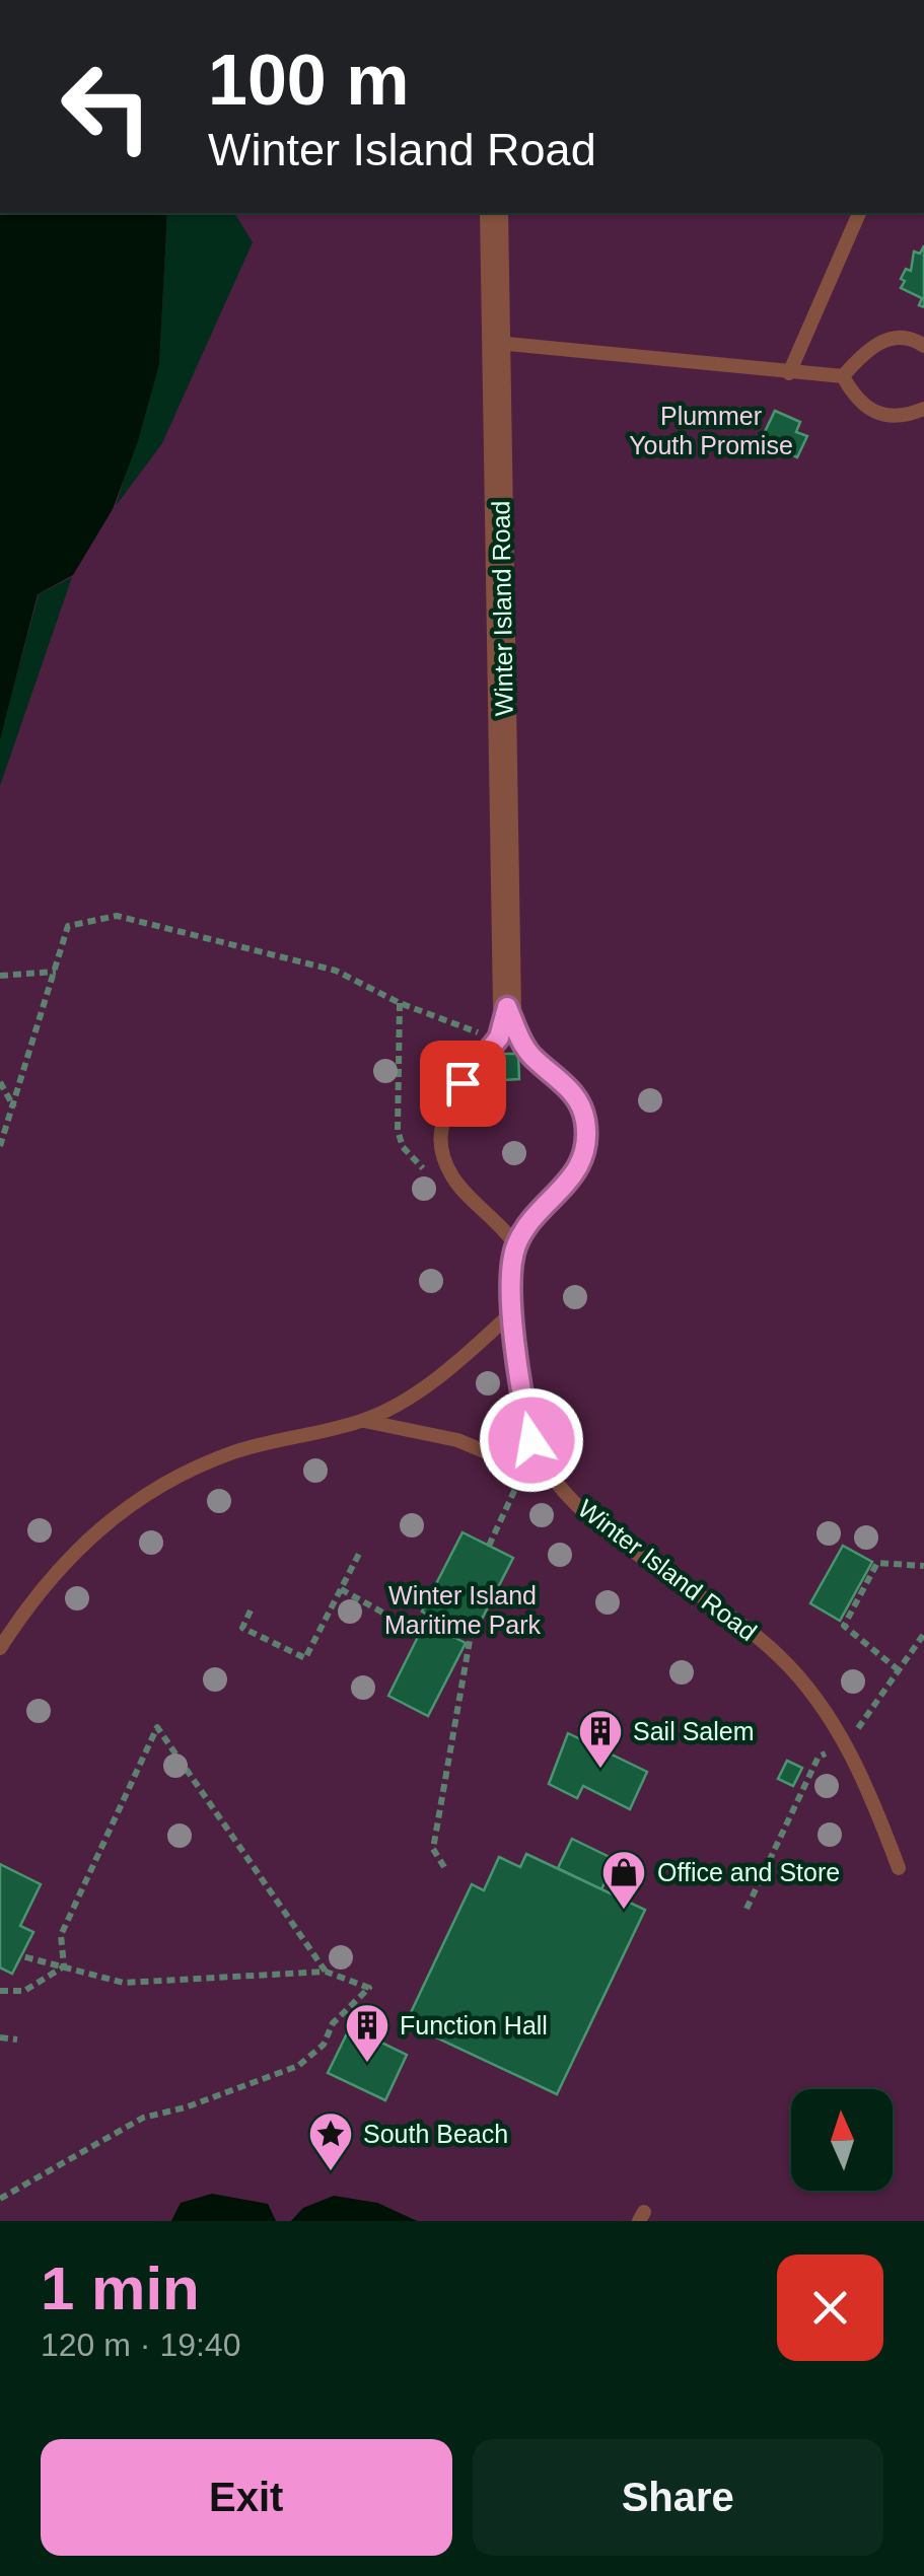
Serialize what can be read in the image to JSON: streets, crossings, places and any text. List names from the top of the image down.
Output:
{
  "streets": {
    "street": ["Winter Island Road"]
  },
  "parks": ["Plummer Youth Promise", "Winter Island Maritime Park"],
  "places": {
    "building": ["Sail Salem", "Function Hall"],
    "shop": ["Office and Store"],
    "place": ["South Beach"]
  },
  "north": "top",
  "page": {
    "turn": ["100 m", "Winter Island Road"],
    "heading": ["1 min", "120 m · 19:40"],
    "buttons": ["Exit", "Share"]
  }
}
